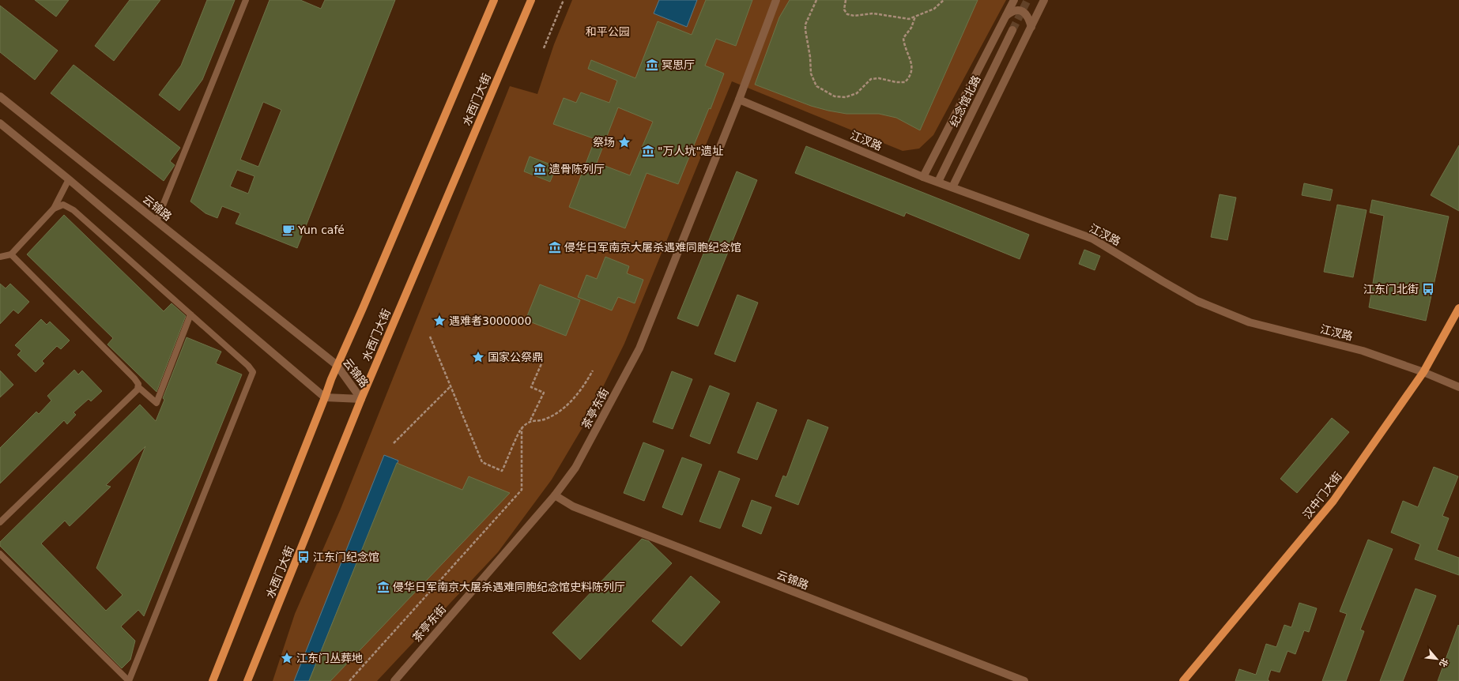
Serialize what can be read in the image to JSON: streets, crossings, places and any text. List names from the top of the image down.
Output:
{
  "streets": {
    "main road": ["水西门大街", "汉中门大街"],
    "street": [
      "纪念馆北路",
      "江汊路",
      "云锦路",
      "茶亭东街"
    ]
  },
  "crossings": [
    ["水西门大街", "云锦路"],
    ["纪念馆北路", "江汊路"],
    ["江汊路", "茶亭东街"],
    ["江汊路", "汉中门大街"],
    ["云锦路", "茶亭东街"]
  ],
  "parks": ["和平公园"],
  "places": {
    "museum": [
      "冥思厅",
      "\"万人坑\"遗址",
      "遗骨陈列厅",
      "侵华日军南京大屠杀遇难同胞纪念馆",
      "侵华日军南京大屠杀遇难同胞纪念馆史料陈列厅"
    ],
    "place": [
      "祭场",
      "遇难者3000000",
      "国家公祭鼎",
      "江东门丛葬地"
    ],
    "cafe": ["Yun café"],
    "bus stop": ["江东门北街", "江东门纪念馆"]
  },
  "north": "bottom right"
}
